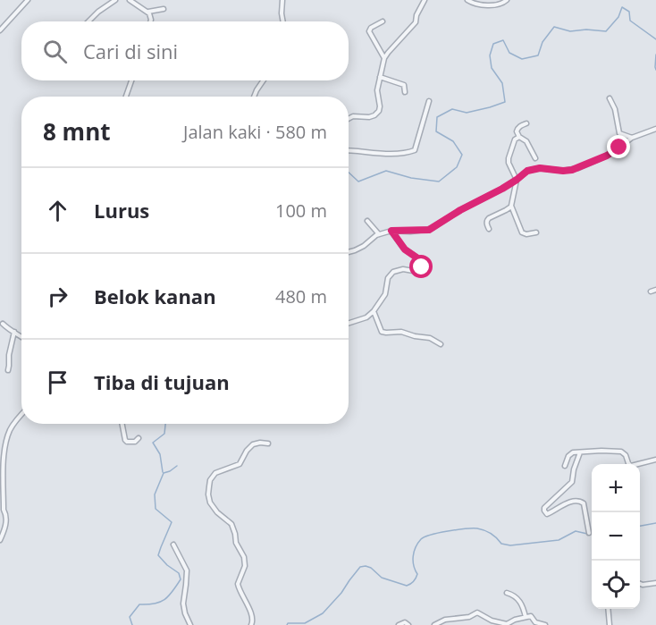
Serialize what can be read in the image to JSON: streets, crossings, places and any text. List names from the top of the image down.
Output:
{
  "page": {
    "search": "Cari di sini",
    "heading": ["8 mnt", "Jalan kaki · 580 m"],
    "list": [
      ["Lurus", "100 m"],
      ["Belok kanan", "480 m"],
      "Tiba di tujuan"
    ],
    "map_buttons": ["+", "−"]
  }
}
